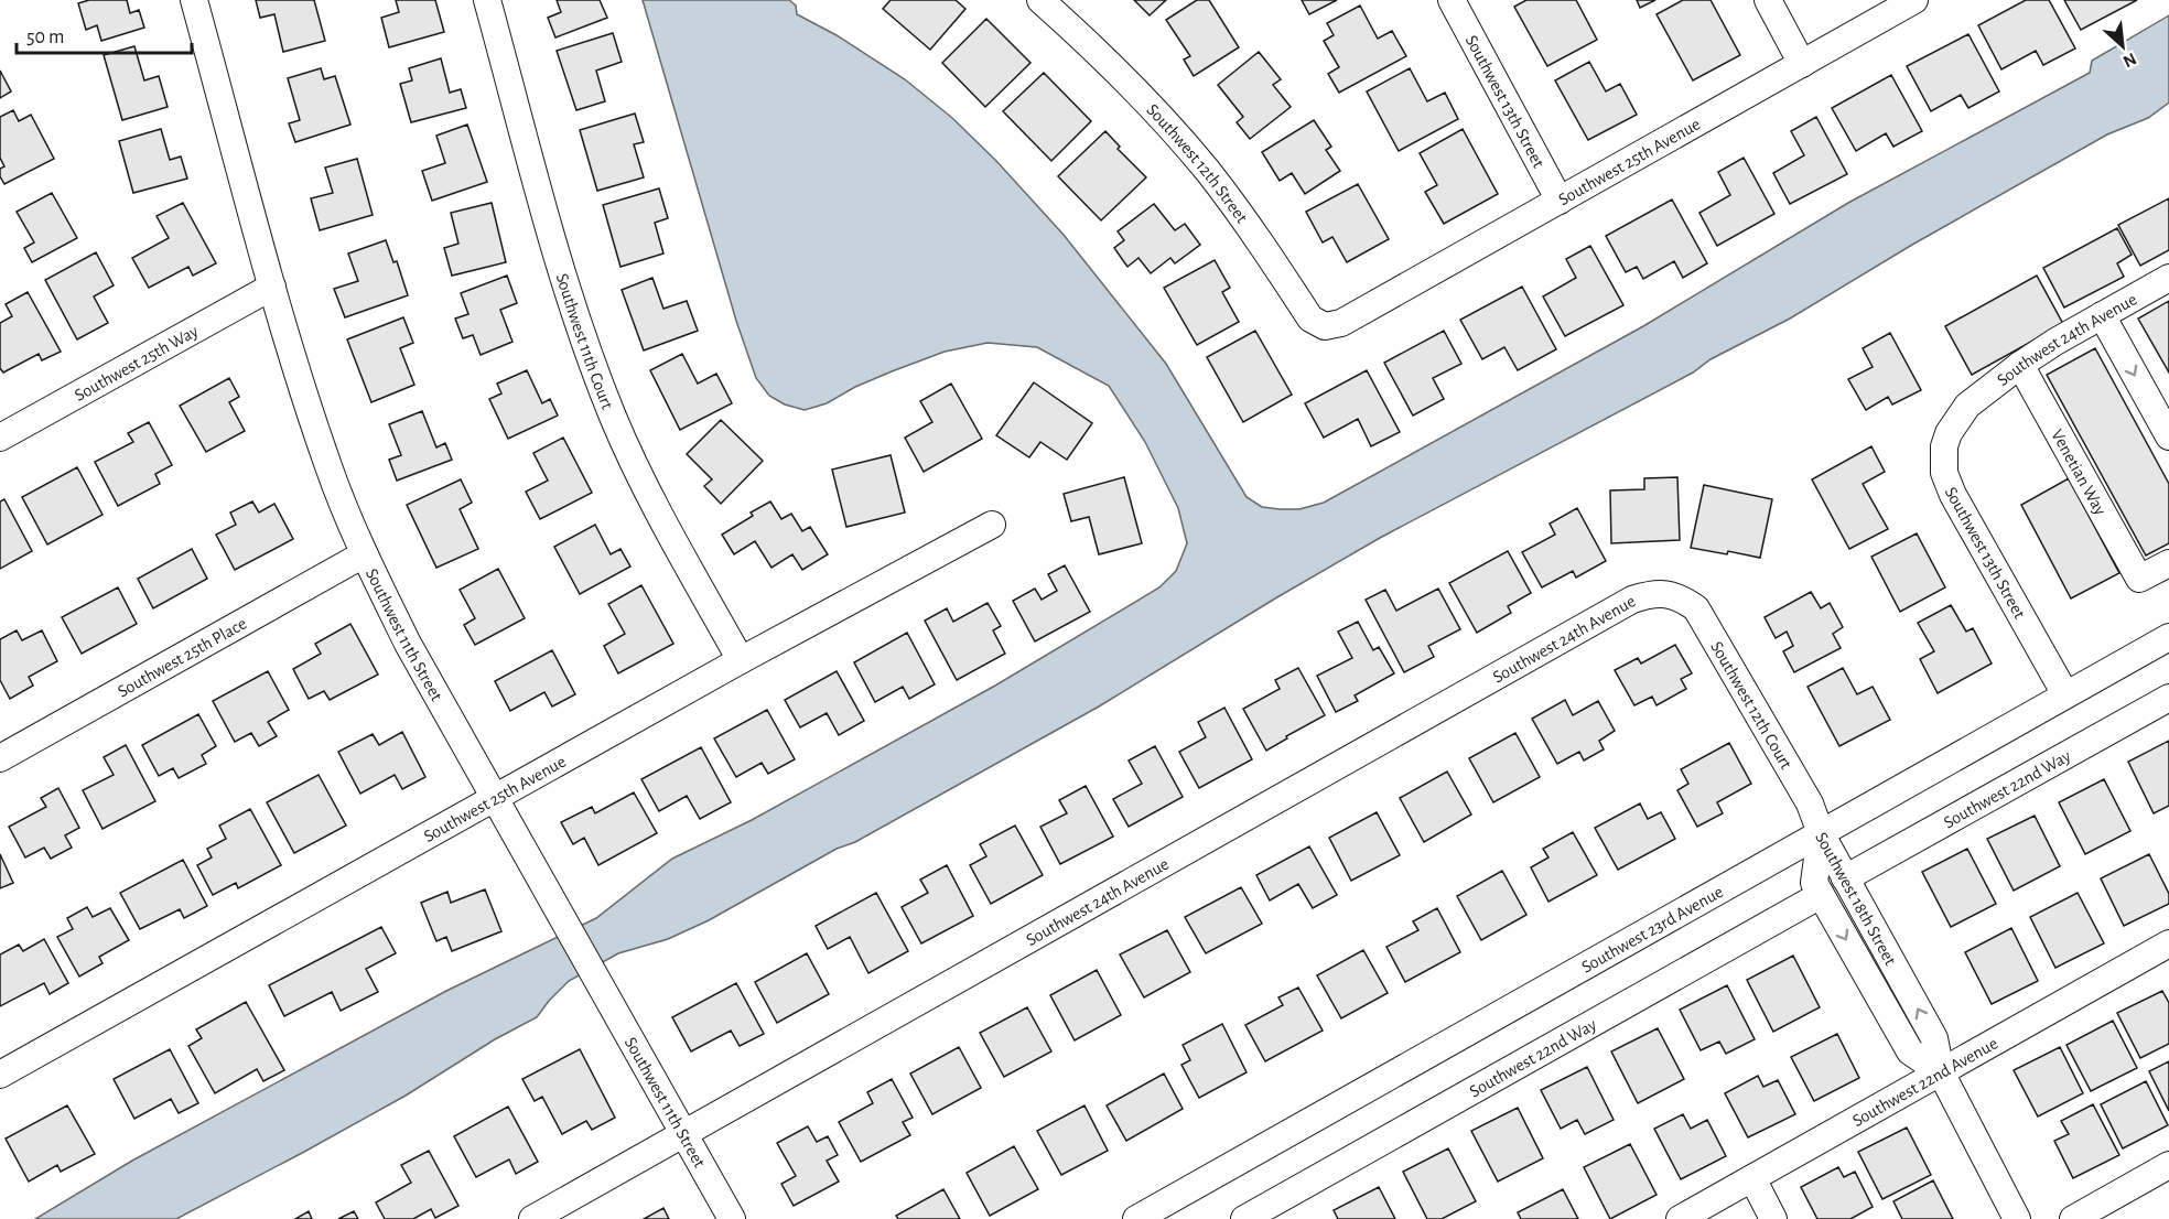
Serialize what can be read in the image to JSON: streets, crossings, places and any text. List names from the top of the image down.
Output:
{
  "streets": {
    "street": [
      "Southwest 13th Street",
      "Southwest 25th Avenue",
      "Southwest 12th Street",
      "Southwest 24th Avenue",
      "Southwest 11th Court",
      "Southwest 25th Way",
      "Venetian Way",
      "Southwest 11th Street",
      "Southwest 25th Place",
      "Southwest 12th Court",
      "Southwest 22nd Way",
      "Southwest 18th Street",
      "Southwest 23rd Avenue",
      "Southwest 22nd Avenue"
    ]
  },
  "crossings": [
    ["Southwest 13th Street", "Southwest 25th Avenue"],
    ["Southwest 13th Street", "Southwest 24th Avenue"],
    ["Southwest 13th Street", "Southwest 23rd Avenue"],
    ["Southwest 25th Avenue", "Southwest 12th Street"],
    ["Southwest 25th Avenue", "Southwest 11th Court"],
    ["Southwest 25th Avenue", "Southwest 11th Street"],
    ["Southwest 24th Avenue", "Venetian Way"],
    ["Southwest 24th Avenue", "Southwest 11th Street"],
    ["Southwest 24th Avenue", "Southwest 12th Court"],
    ["Southwest 25th Way", "Southwest 11th Street"],
    ["Southwest 11th Street", "Southwest 25th Place"],
    ["Southwest 12th Court", "Southwest 18th Street"],
    ["Southwest 12th Court", "Southwest 23rd Avenue"],
    ["Southwest 22nd Way", "Southwest 18th Street"],
    ["Southwest 18th Street", "Southwest 23rd Avenue"],
    ["Southwest 18th Street", "Southwest 22nd Avenue"]
  ],
  "scale_bar": "50 m",
  "north": "bottom right"
}
